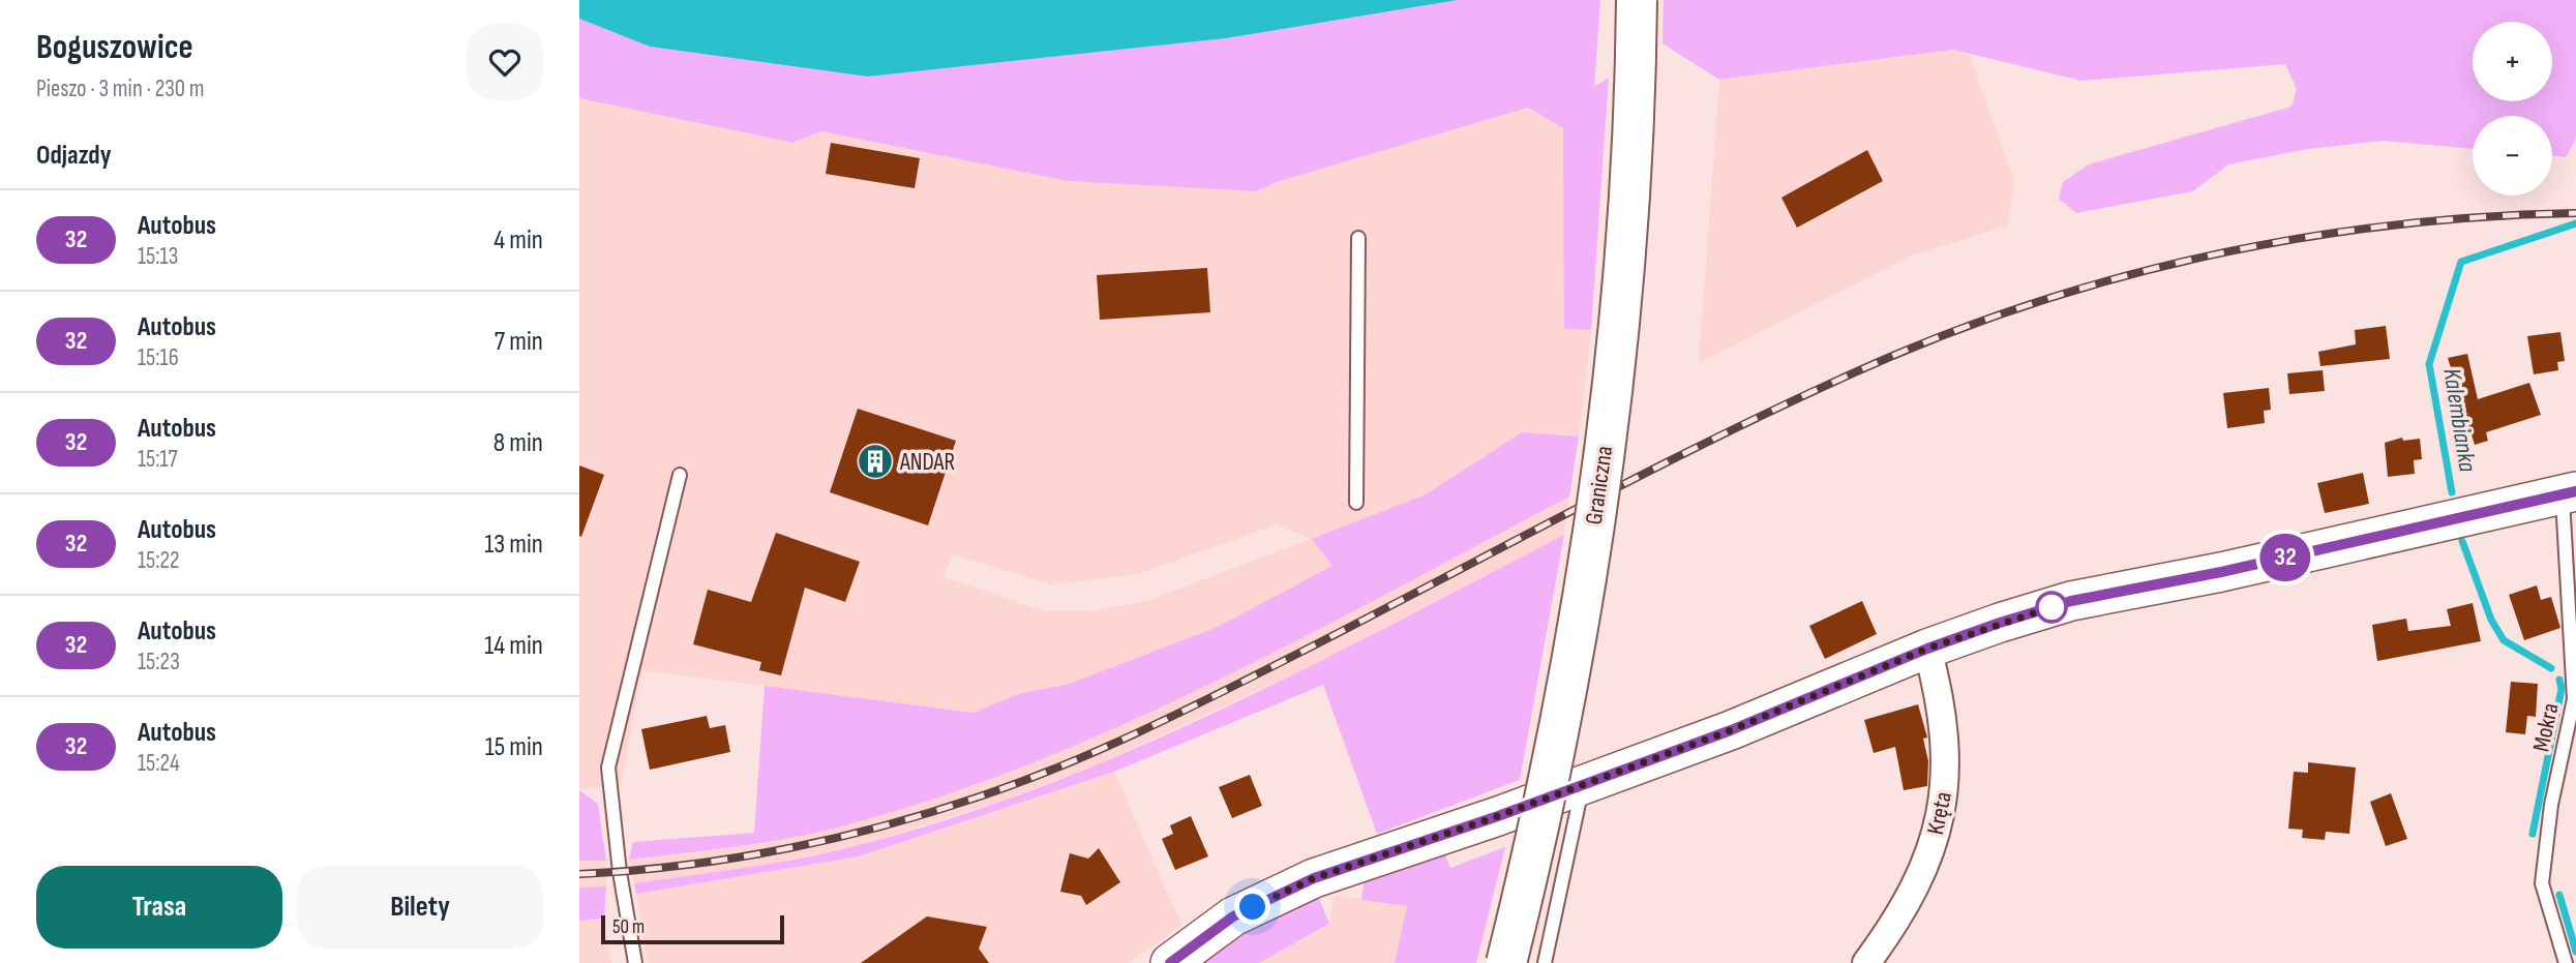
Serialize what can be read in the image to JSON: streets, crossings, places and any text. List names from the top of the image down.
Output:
{
  "streets": {
    "highway": ["Graniczna"],
    "street": ["Kręta"],
    "lane": ["Mokra"]
  },
  "water": ["Kalembianka"],
  "places": {
    "building": ["ANDAR"]
  },
  "lines": ["bus line 32"],
  "scale_bar": "50 m",
  "page": {
    "heading": [
      ["Boguszowice", "Pieszo · 3 min · 230 m"],
      "Odjazdy"
    ],
    "on_map": "32",
    "map_buttons": ["+", "−"],
    "list": [
      {
        "mark": "32",
        "name": "Autobus",
        "note": "15:13",
        "value": "4 min"
      },
      {
        "mark": "32",
        "name": "Autobus",
        "note": "15:16",
        "value": "7 min"
      },
      {
        "mark": "32",
        "name": "Autobus",
        "note": "15:17",
        "value": "8 min"
      },
      {
        "mark": "32",
        "name": "Autobus",
        "note": "15:22",
        "value": "13 min"
      },
      {
        "mark": "32",
        "name": "Autobus",
        "note": "15:23",
        "value": "14 min"
      },
      {
        "mark": "32",
        "name": "Autobus",
        "note": "15:24",
        "value": "15 min"
      }
    ],
    "buttons": ["Trasa", "Bilety"],
    "scale": "50 m"
  }
}
